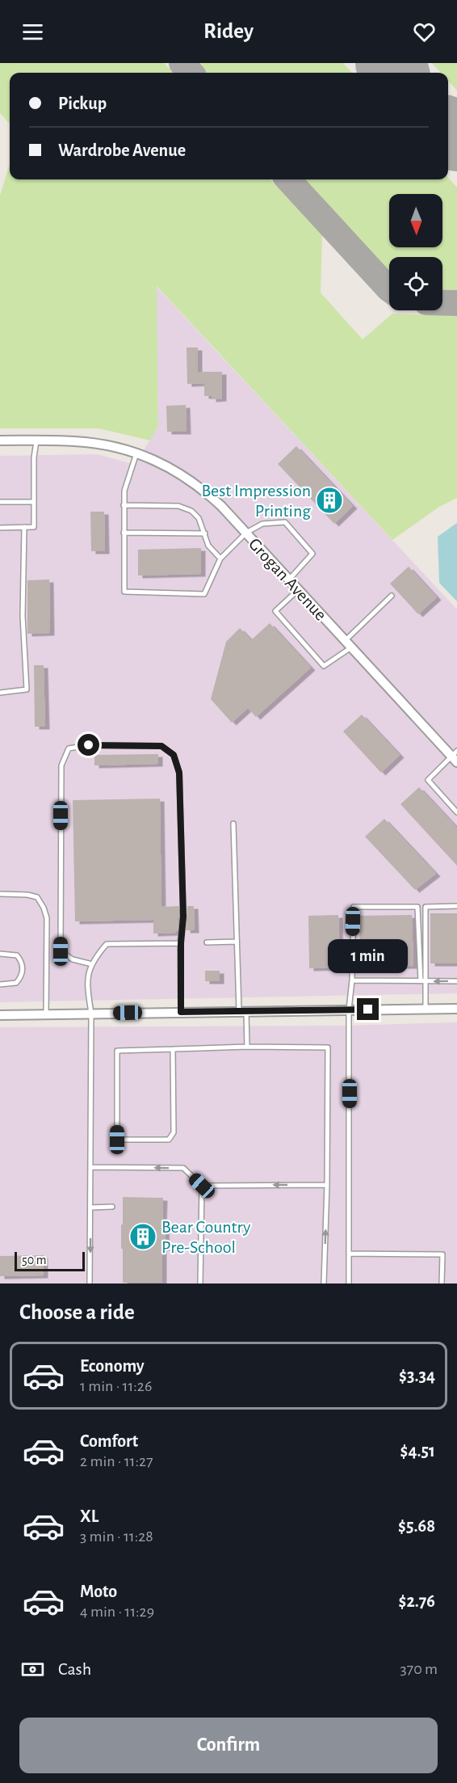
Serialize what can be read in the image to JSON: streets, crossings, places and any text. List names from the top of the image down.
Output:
{
  "streets": {
    "street": ["Grogan Avenue"]
  },
  "places": {
    "building": ["Best Impression Printing", "Bear Country Pre-School"]
  },
  "scale_bar": "50 m",
  "north": "bottom",
  "page": {
    "header": "Ridey",
    "banner": ["Pickup", "Wardrobe Avenue"],
    "bubble": "1 min",
    "scale": "50 m",
    "heading": "Choose a ride",
    "list": [
      {
        "name": "Economy",
        "note": "1 min · 11:26",
        "value": "$3.34"
      },
      {
        "name": "Comfort",
        "note": "2 min · 11:27",
        "value": "$4.51"
      },
      {
        "name": "XL",
        "note": "3 min · 11:28",
        "value": "$5.68"
      },
      {
        "name": "Moto",
        "note": "4 min · 11:29",
        "value": "$2.76"
      }
    ],
    "pay": ["Cash", "370 m"],
    "buttons": "Confirm"
  }
}
